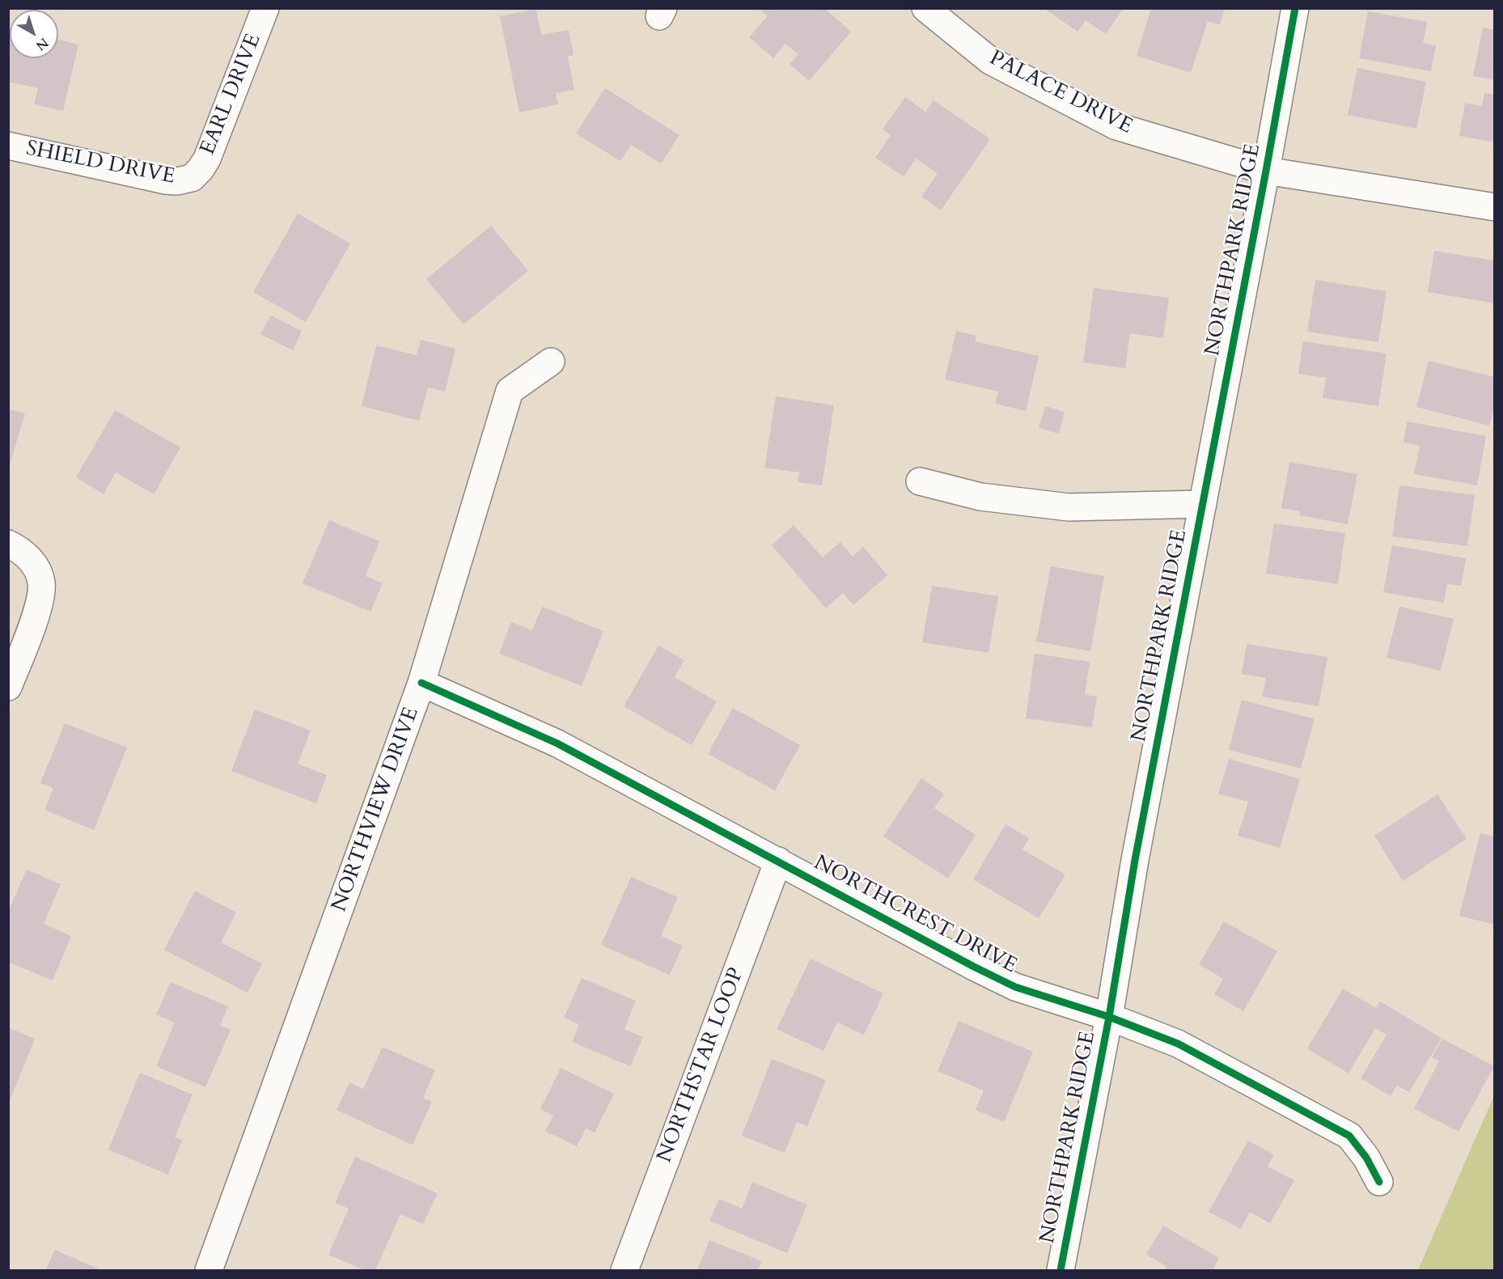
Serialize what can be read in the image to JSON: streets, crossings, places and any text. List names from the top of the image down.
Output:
{
  "streets": {
    "street": [
      "PALACE DRIVE",
      "EARL DRIVE",
      "SHIELD DRIVE",
      "NORTHPARK RIDGE",
      "NORTHVIEW DRIVE",
      "NORTHCREST DRIVE",
      "NORTHSTAR LOOP"
    ]
  },
  "crossings": [
    ["PALACE DRIVE", "NORTHPARK RIDGE"],
    ["EARL DRIVE", "SHIELD DRIVE"],
    ["NORTHPARK RIDGE", "NORTHCREST DRIVE"],
    ["NORTHVIEW DRIVE", "NORTHCREST DRIVE"],
    ["NORTHCREST DRIVE", "NORTHSTAR LOOP"]
  ],
  "north": "bottom right"
}
